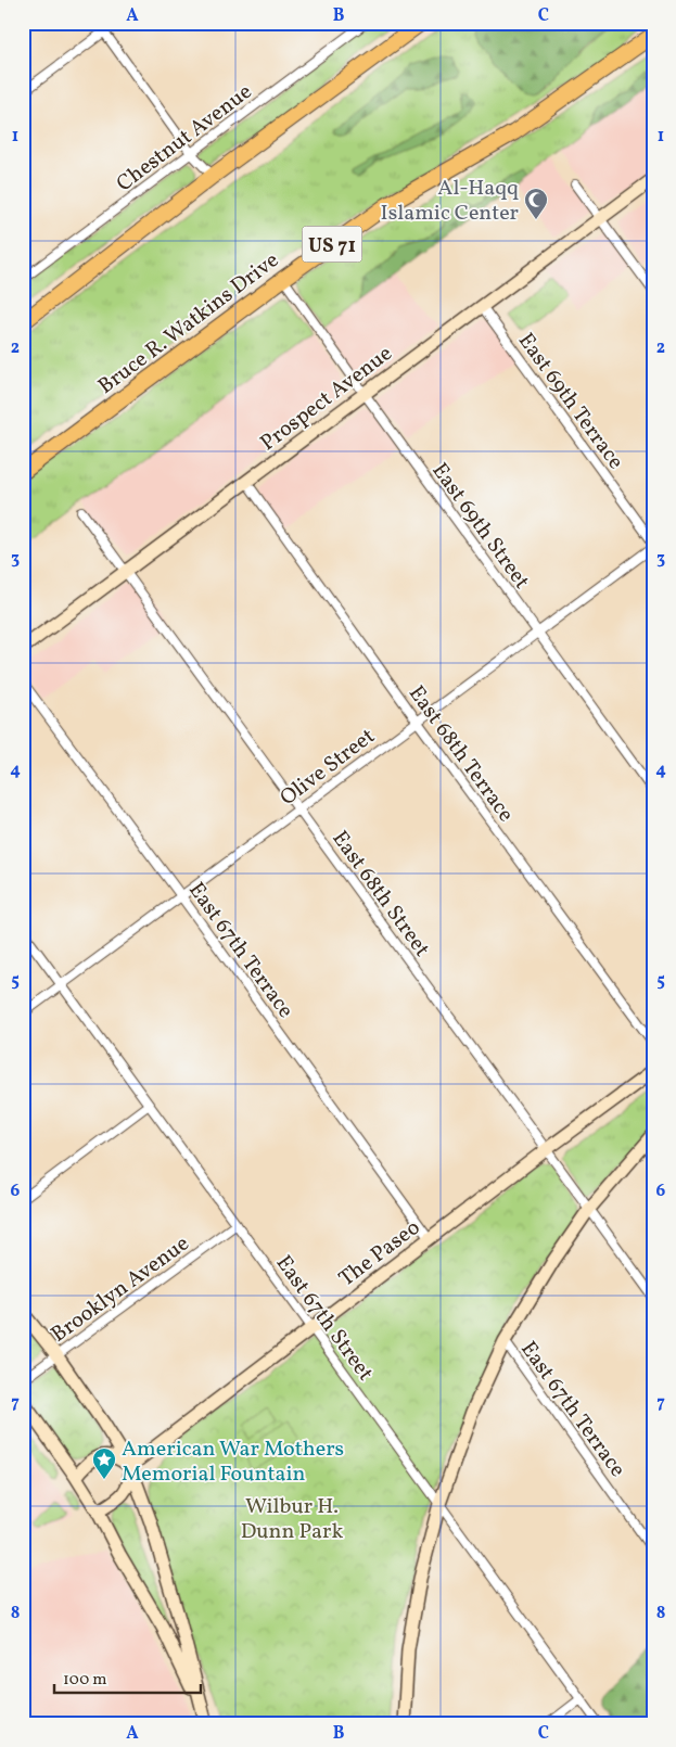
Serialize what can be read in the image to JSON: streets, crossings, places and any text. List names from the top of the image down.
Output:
{
  "streets": {
    "highway": ["US 71", "Bruce R. Watkins Drive"],
    "main road": ["Prospect Avenue", "The Paseo"],
    "street": [
      "Chestnut Avenue",
      "East 69th Terrace",
      "East 69th Street",
      "East 68th Terrace",
      "Olive Street",
      "East 68th Street",
      "East 67th Terrace",
      "Brooklyn Avenue",
      "East 67th Street"
    ]
  },
  "crossings": [
    ["Bruce R. Watkins Drive", "East 69th Street"],
    ["Prospect Avenue", "East 69th Terrace"],
    ["Prospect Avenue", "East 69th Street"],
    ["Prospect Avenue", "East 68th Terrace"],
    ["Prospect Avenue", "East 68th Street"],
    ["East 69th Street", "Olive Street"],
    ["East 68th Terrace", "Olive Street"],
    ["Olive Street", "East 68th Street"],
    ["Olive Street", "East 67th Terrace"],
    ["Olive Street", "East 67th Street"],
    ["East 68th Street", "The Paseo"],
    ["East 67th Terrace", "The Paseo"],
    ["The Paseo", "East 67th Street"],
    ["Brooklyn Avenue", "East 67th Street"]
  ],
  "parks": ["Wilbur H. Dunn Park"],
  "places": {
    "mosque": ["Al-Haqq Islamic Center"],
    "place": ["American War Mothers Memorial Fountain"]
  },
  "scale_bar": "100 m",
  "grid": {
    "columns": ["A", "B", "C"],
    "rows": [
      "1",
      "2",
      "3",
      "4",
      "5",
      "6",
      "7",
      "8"
    ]
  }
}
